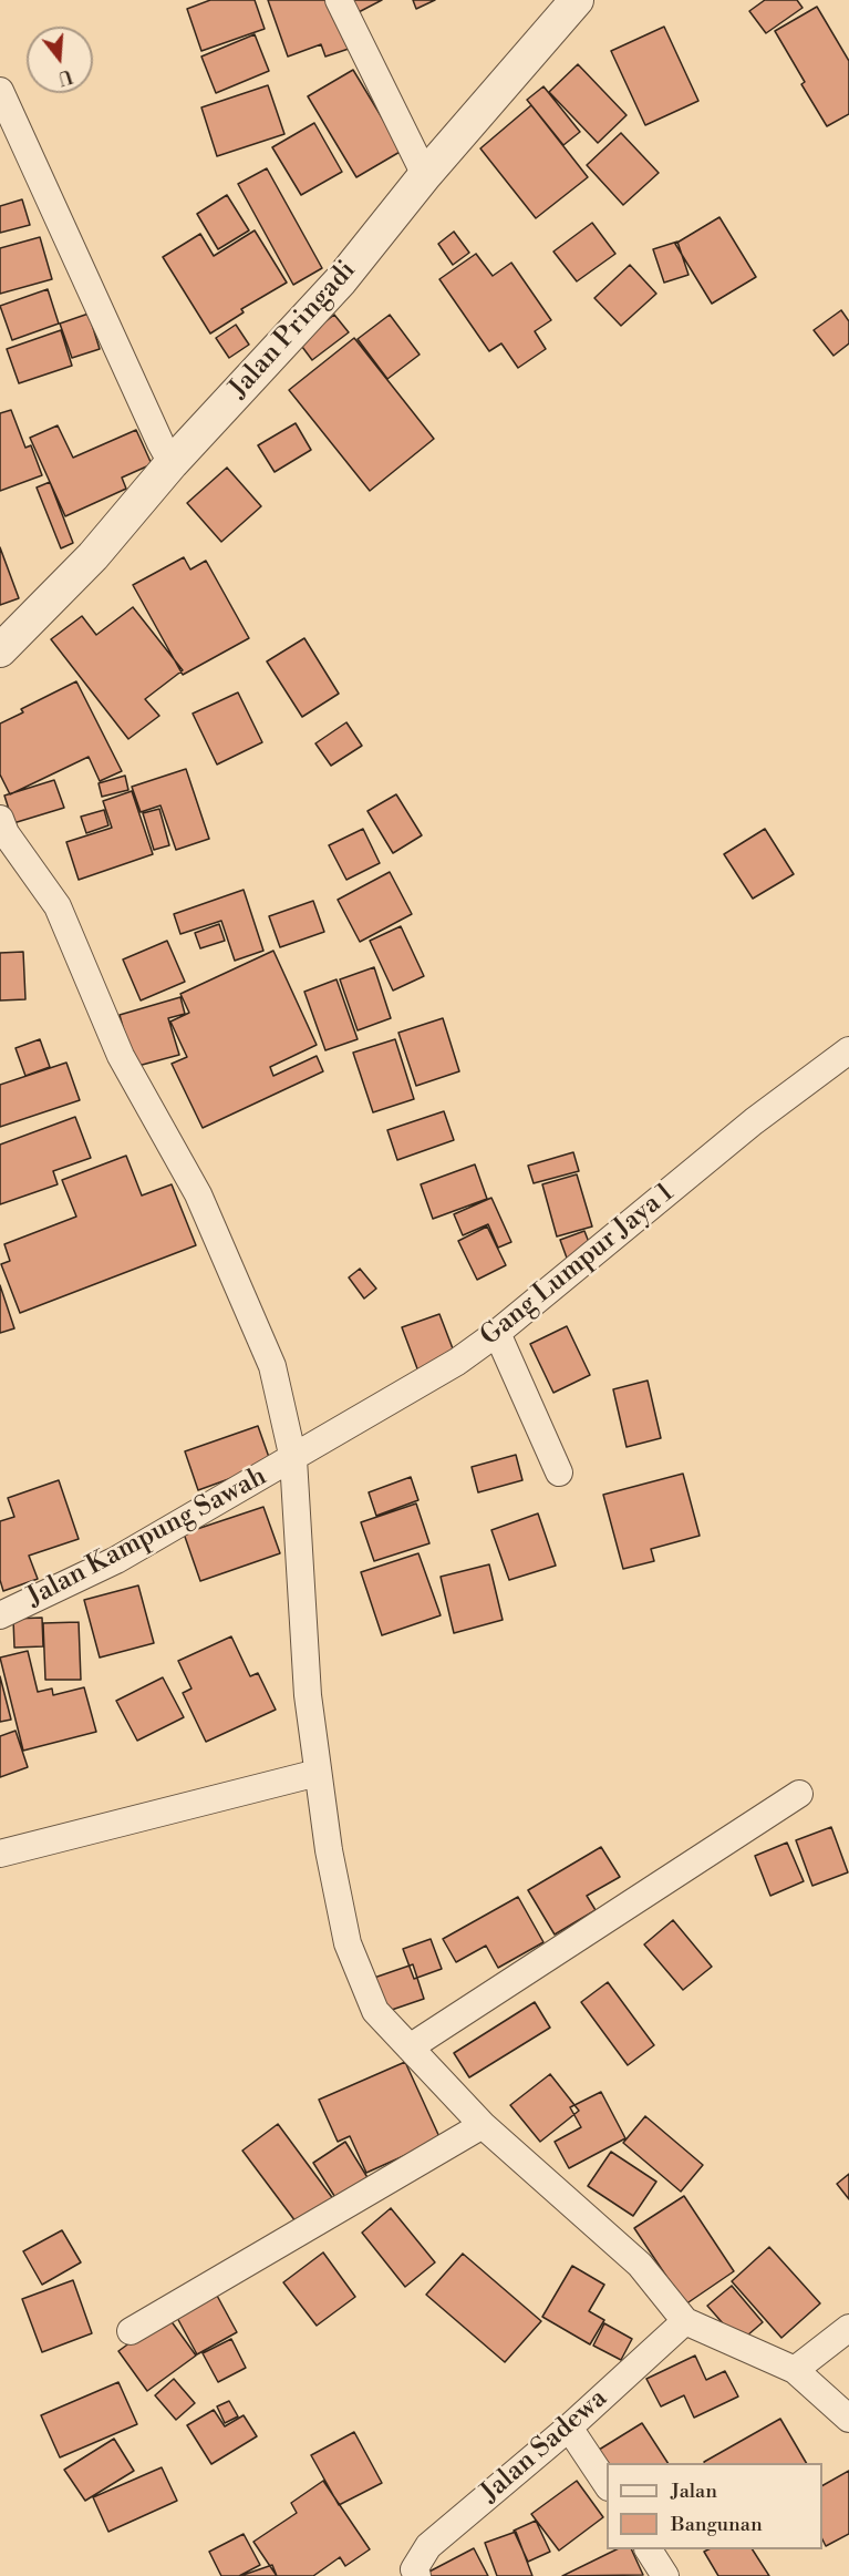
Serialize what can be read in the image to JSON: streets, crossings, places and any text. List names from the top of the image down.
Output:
{
  "streets": {
    "street": [
      "Jalan Pringadi",
      "Gang Lumpur Jaya 1",
      "Jalan Kampung Sawah",
      "Jalan Sadewa"
    ]
  },
  "crossings": [
    ["Gang Lumpur Jaya 1", "Jalan Kampung Sawah"]
  ],
  "legend": ["Jalan", "Bangunan"],
  "north": "bottom"
}
